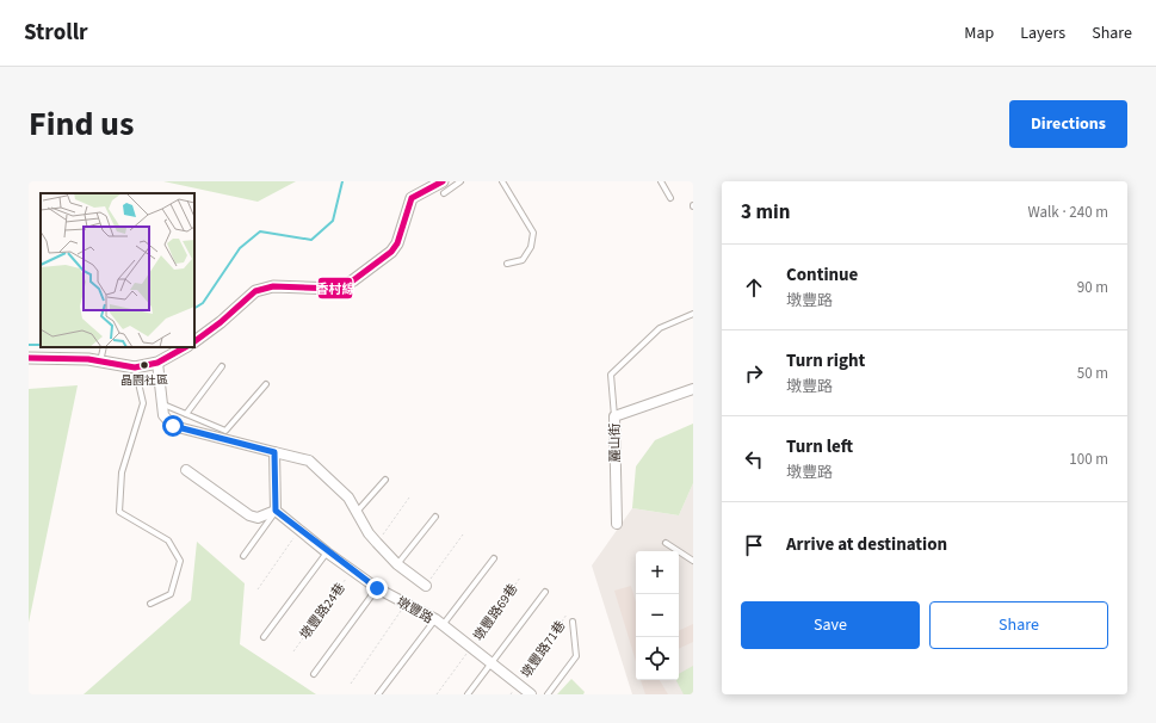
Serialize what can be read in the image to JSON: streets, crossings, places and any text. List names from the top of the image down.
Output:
{
  "streets": {
    "street": ["麗山街", "墩豐路"],
    "path": ["墩豐路24巷", "墩豐路69巷", "墩豐路71巷"]
  },
  "crossings": [
    ["墩豐路", "墩豐路24巷"],
    ["墩豐路", "墩豐路69巷"],
    ["墩豐路", "墩豐路71巷"]
  ],
  "places": ["晶園社區"],
  "lines": ["transit line 香村線"],
  "page": {
    "header": "Strollr",
    "nav": ["Map", "Layers", "Share"],
    "title": "Find us",
    "buttons": [
      "Directions",
      ["Save", "Share"]
    ],
    "heading": ["3 min", "Walk · 240 m"],
    "list": [
      ["Continue", "墩豐路", "90 m"],
      ["Turn right", "墩豐路", "50 m"],
      ["Turn left", "墩豐路", "100 m"],
      "Arrive at destination"
    ],
    "map_buttons": ["+", "−"]
  }
}
